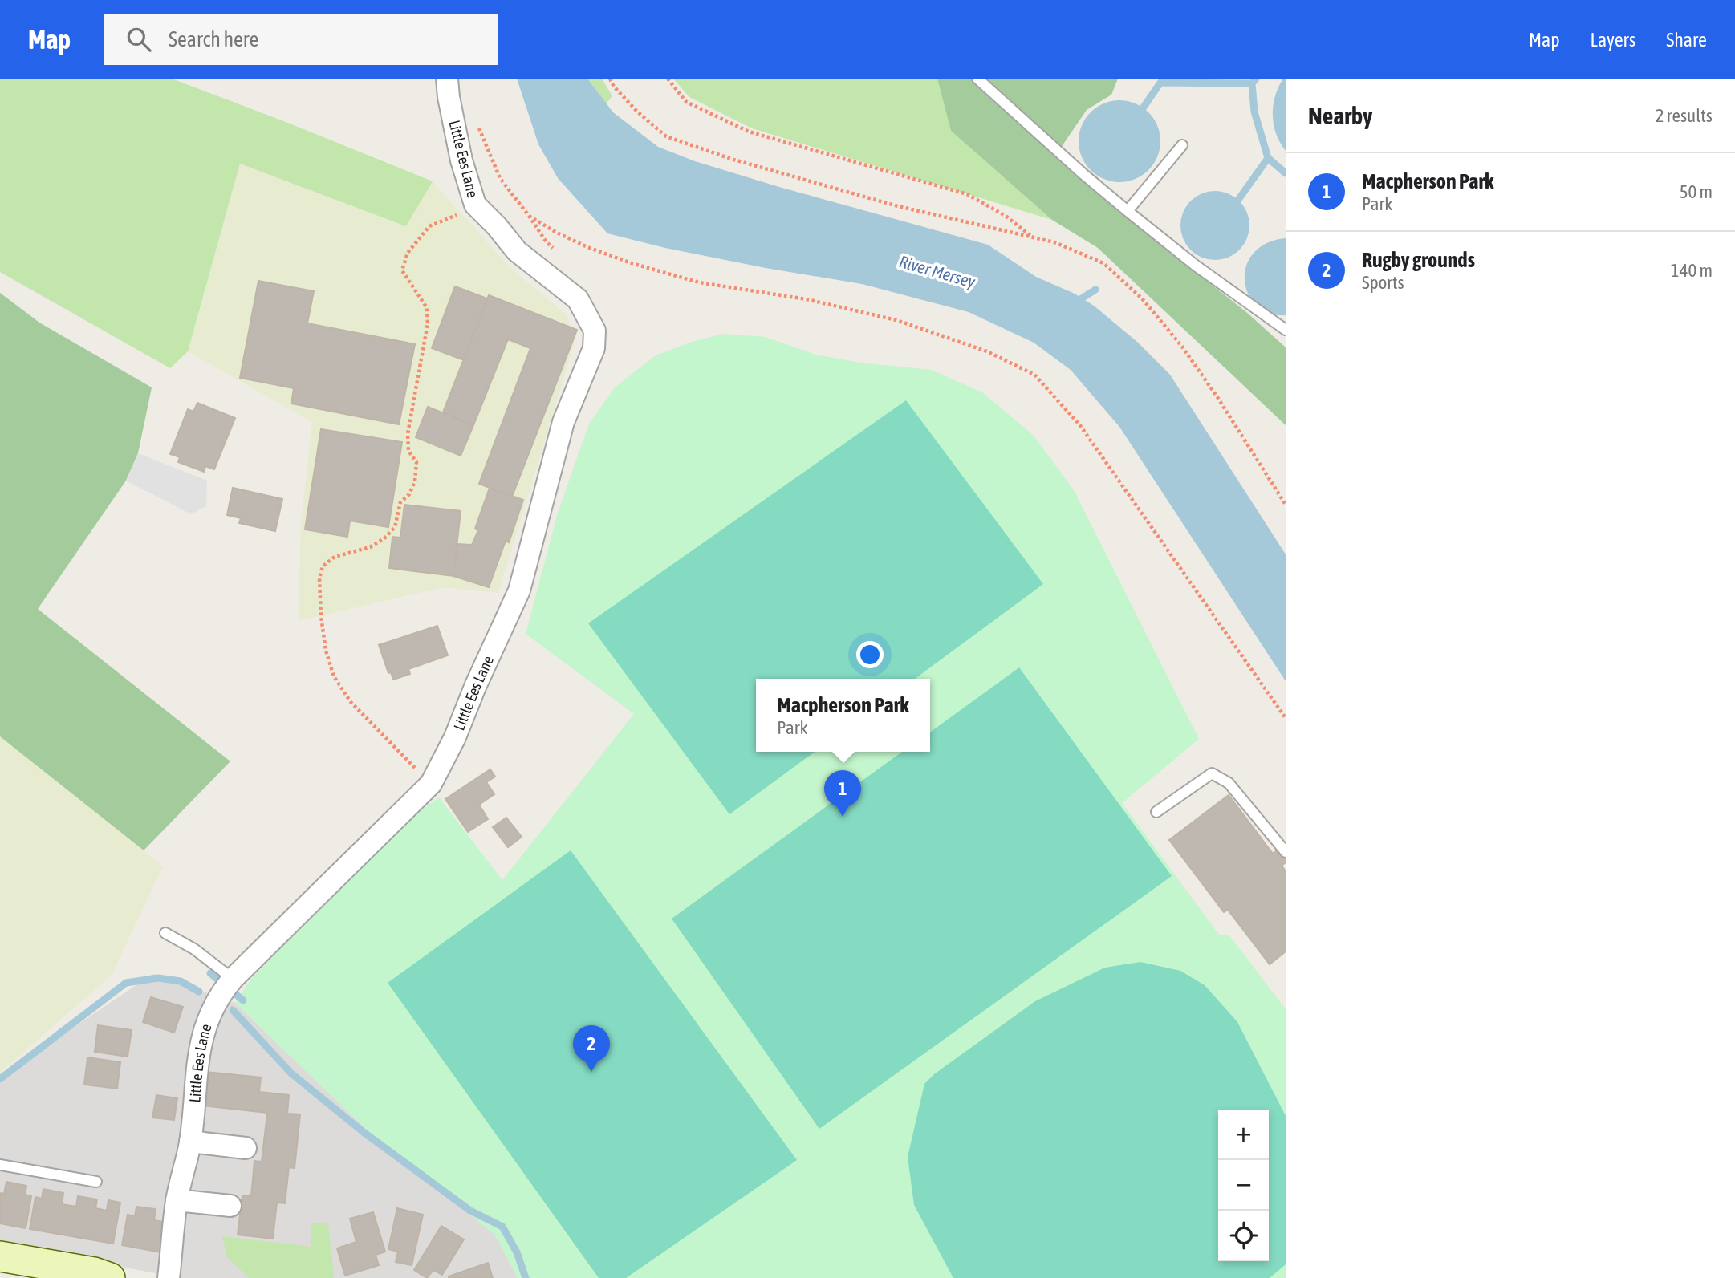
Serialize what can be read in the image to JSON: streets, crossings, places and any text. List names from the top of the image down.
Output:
{
  "streets": {
    "street": ["Little Ees Lane"]
  },
  "water": ["River Mersey"],
  "page": {
    "header": "Map",
    "search": "Search here",
    "nav": ["Map", "Layers", "Share"],
    "heading": ["Nearby", "2 results"],
    "list": [
      {
        "mark": "1",
        "name": "Macpherson Park",
        "note": "Park",
        "value": "50 m"
      },
      {
        "mark": "2",
        "name": "Rugby grounds",
        "note": "Sports",
        "value": "140 m"
      }
    ],
    "popup": ["Macpherson Park", "Park"],
    "pins": ["1", "2"],
    "map_buttons": ["+", "−"]
  }
}
